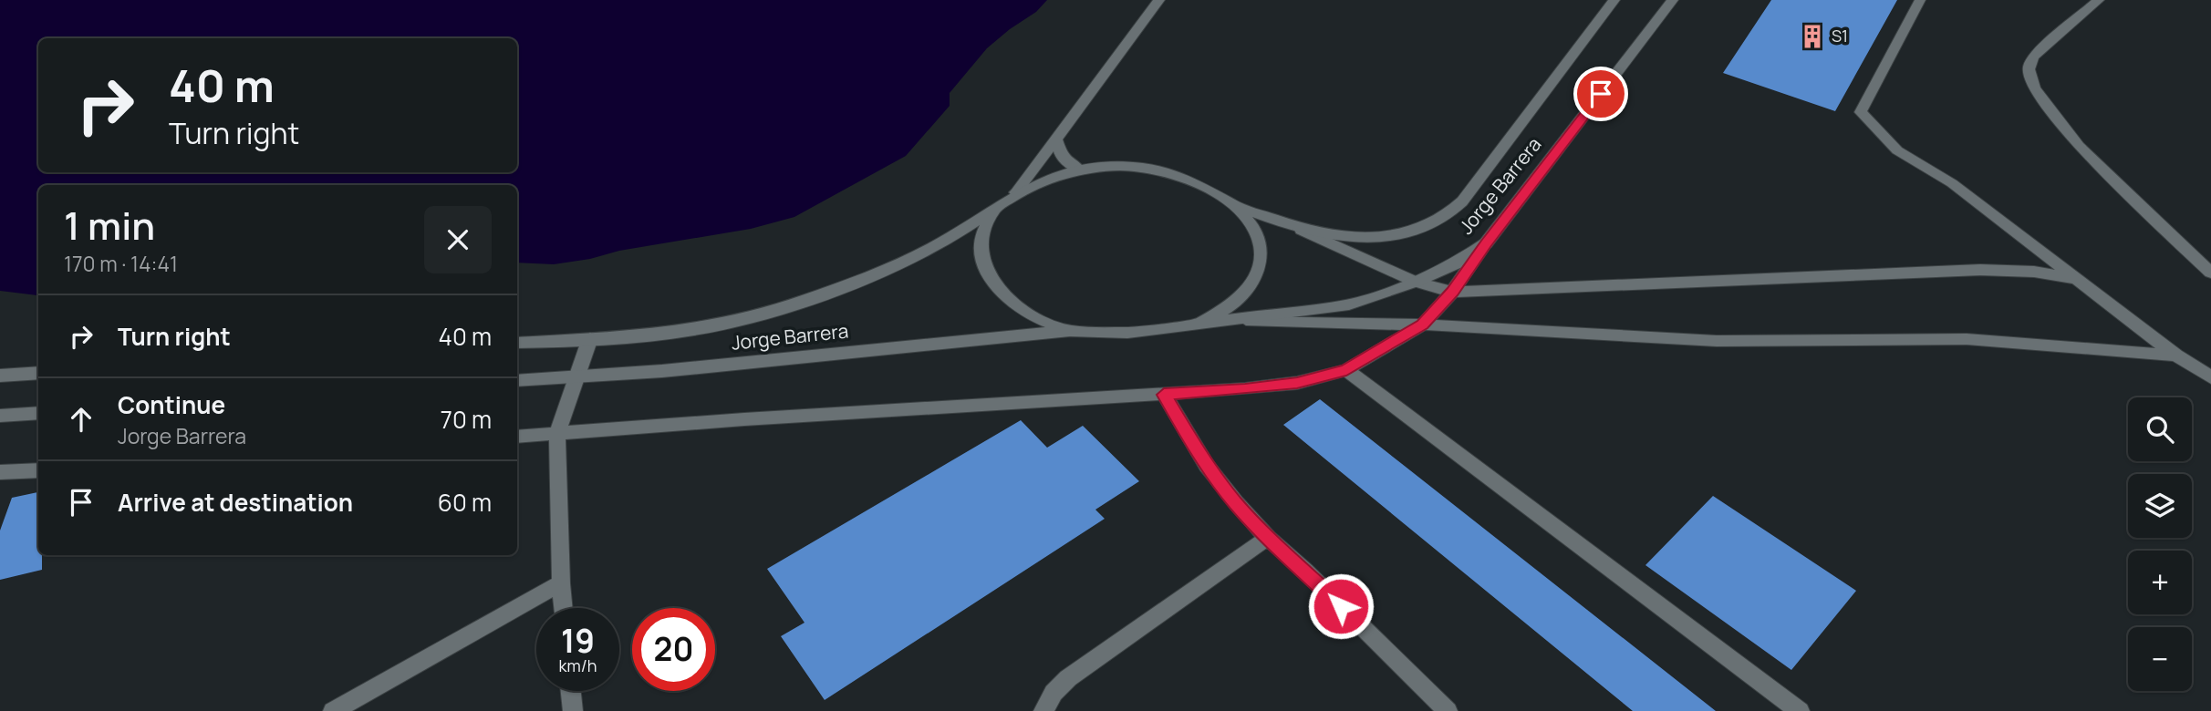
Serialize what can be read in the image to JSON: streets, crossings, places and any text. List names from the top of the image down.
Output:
{
  "streets": {
    "street": ["Jorge Barrera"]
  },
  "places": {
    "building": ["S1"]
  },
  "page": {
    "turn": ["40 m", "Turn right"],
    "heading": ["1 min", "170 m · 14:41"],
    "list": [
      {
        "name": "Turn right",
        "value": "40 m"
      },
      {
        "name": "Continue",
        "note": "Jorge Barrera",
        "value": "70 m"
      },
      {
        "name": "Arrive at destination",
        "value": "60 m"
      }
    ],
    "map_buttons": ["+", "−"],
    "speed": "19 km/h",
    "limit": "20"
  }
}
